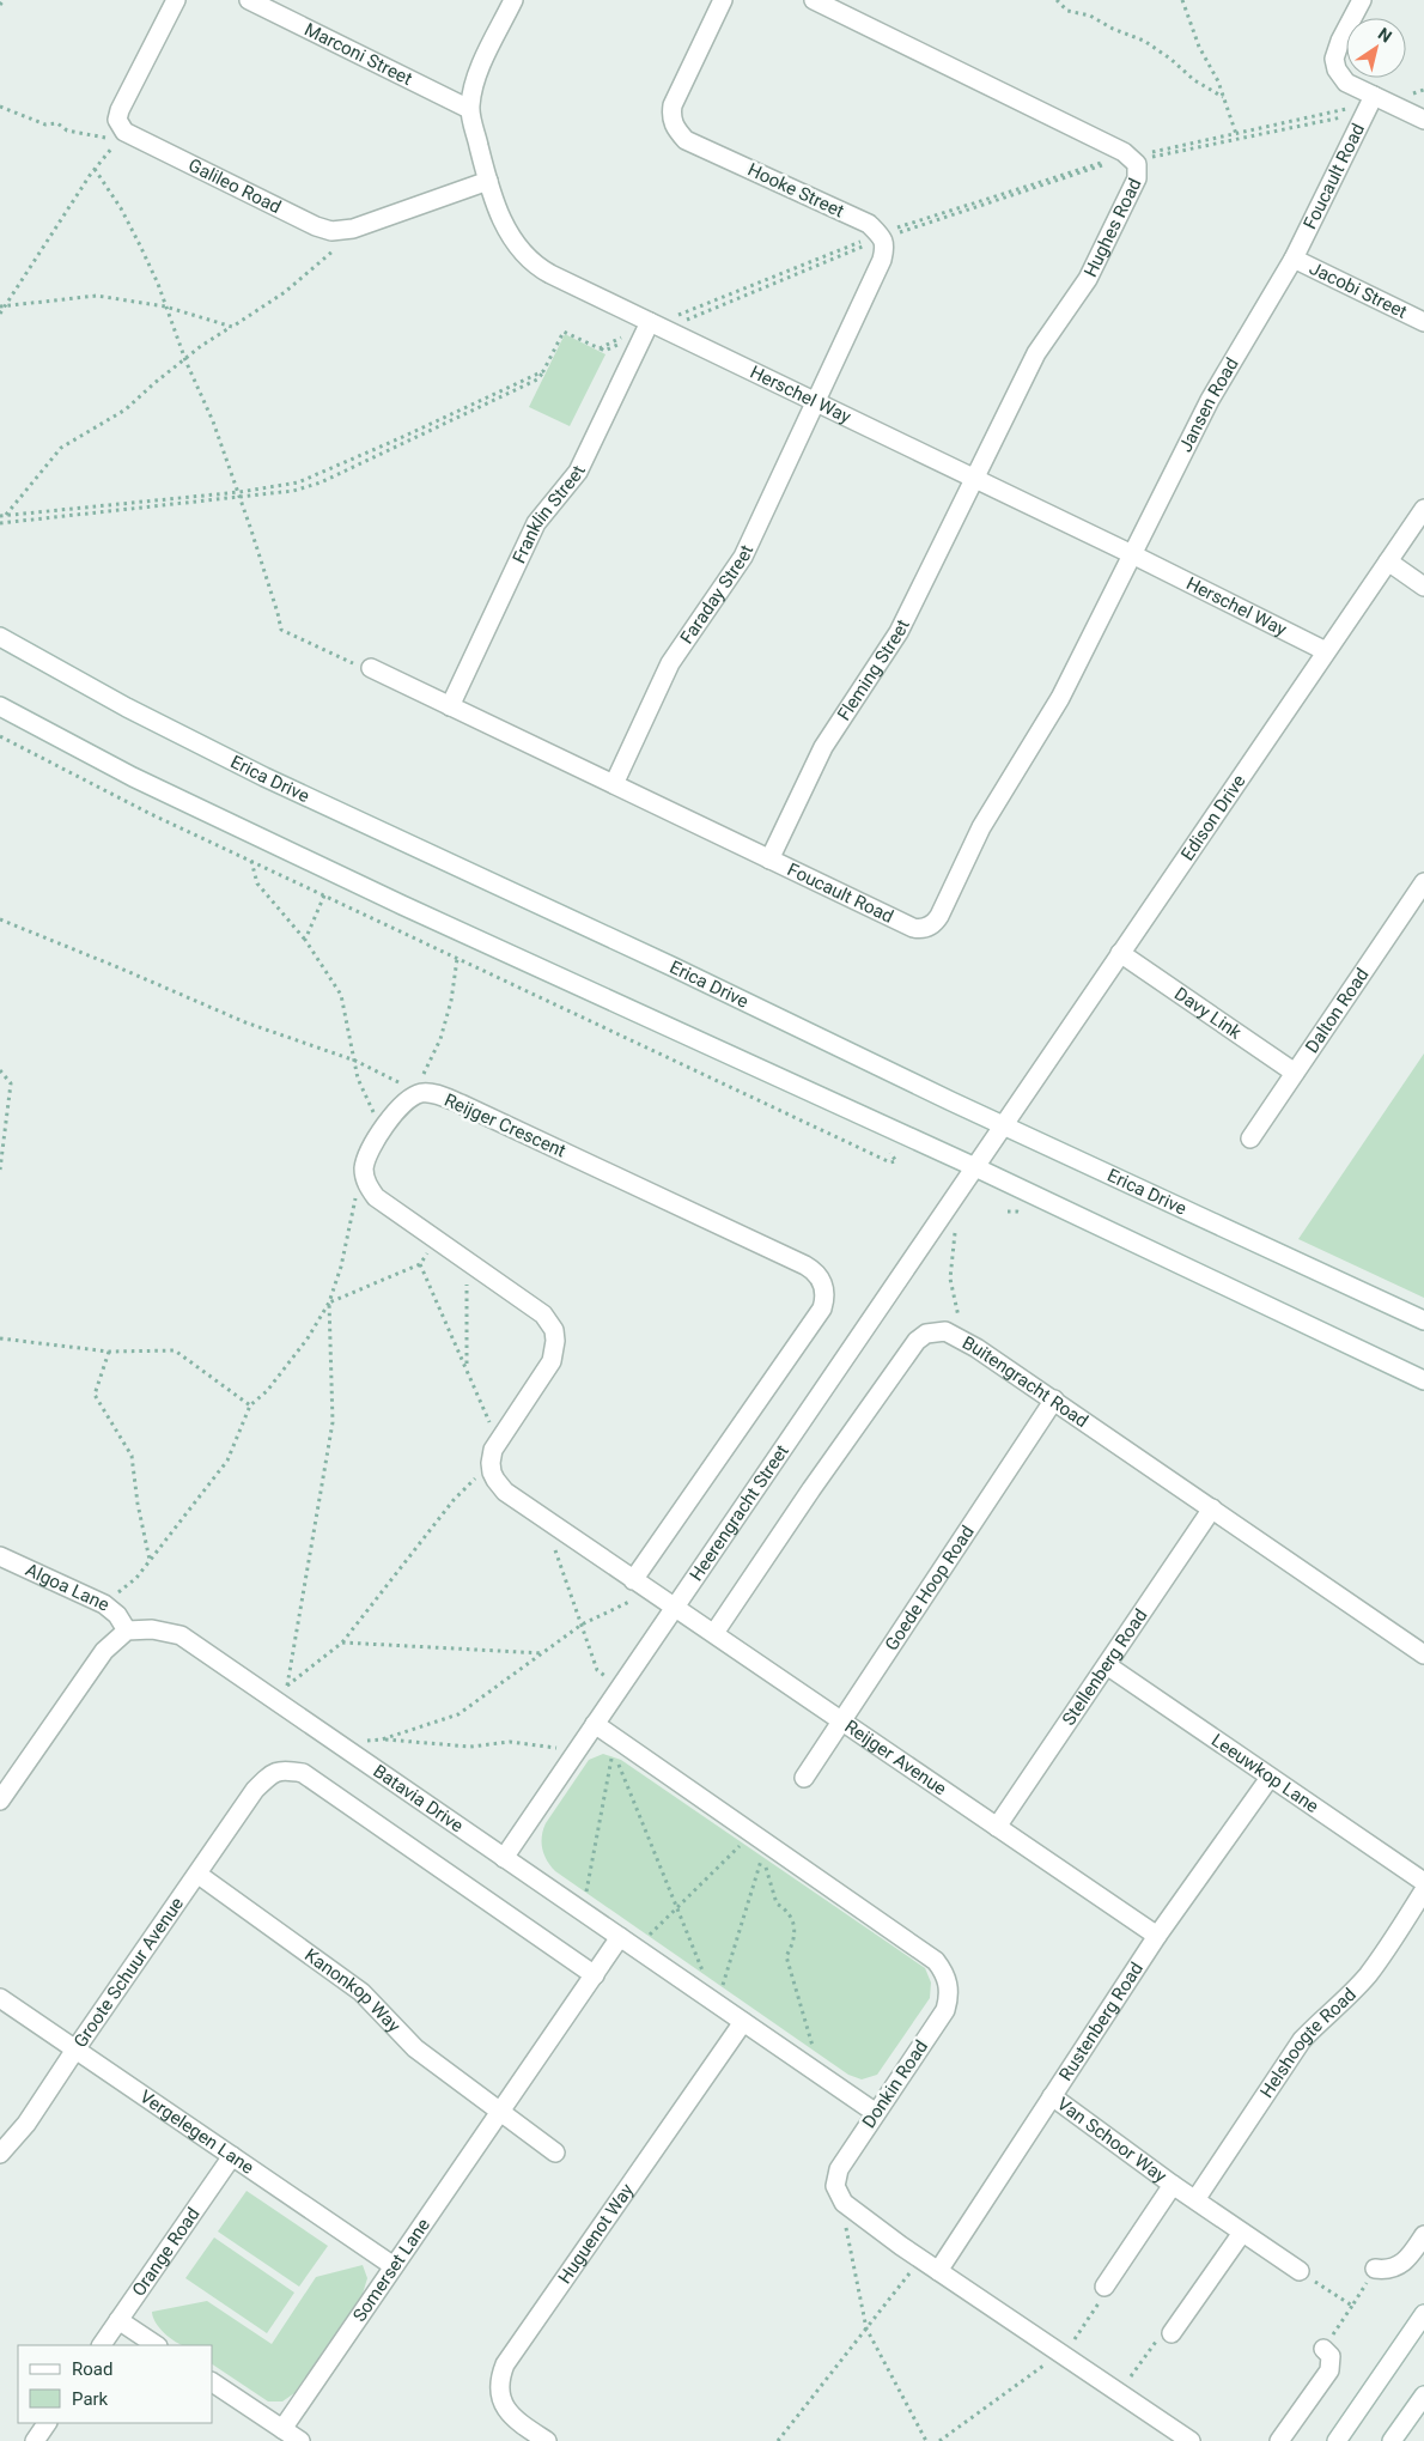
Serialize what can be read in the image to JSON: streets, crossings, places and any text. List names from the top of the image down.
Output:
{
  "streets": {
    "street": [
      "Marconi Street",
      "Foucault Road",
      "Galileo Road",
      "Hooke Street",
      "Hughes Road",
      "Jacobi Street",
      "Herschel Way",
      "Jansen Road",
      "Franklin Street",
      "Faraday Street",
      "Fleming Street",
      "Erica Drive",
      "Edison Drive",
      "Dalton Road",
      "Davy Link",
      "Reijger Crescent",
      "Buitengracht Road",
      "Heerengracht Street",
      "Algoa Lane",
      "Goede Hoop Road",
      "Stellenberg Road",
      "Reijger Avenue",
      "Leeuwkop Lane",
      "Batavia Drive",
      "Groote Schuur Avenue",
      "Kanonkop Way",
      "Rustenberg Road",
      "Helshoogte Road",
      "Donkin Road",
      "Vergelegen Lane",
      "Van Schoor Way",
      "Huguenot Way",
      "Orange Road",
      "Somerset Lane"
    ]
  },
  "crossings": [
    ["Marconi Street", "Herschel Way"],
    ["Foucault Road", "Jacobi Street"],
    ["Foucault Road", "Herschel Way"],
    ["Foucault Road", "Jansen Road"],
    ["Foucault Road", "Franklin Street"],
    ["Foucault Road", "Faraday Street"],
    ["Foucault Road", "Fleming Street"],
    ["Hooke Street", "Herschel Way"],
    ["Hooke Street", "Faraday Street"],
    ["Hughes Road", "Herschel Way"],
    ["Hughes Road", "Fleming Street"],
    ["Jacobi Street", "Jansen Road"],
    ["Herschel Way", "Jansen Road"],
    ["Herschel Way", "Franklin Street"],
    ["Herschel Way", "Faraday Street"],
    ["Herschel Way", "Fleming Street"],
    ["Herschel Way", "Edison Drive"],
    ["Erica Drive", "Edison Drive"],
    ["Erica Drive", "Heerengracht Street"],
    ["Edison Drive", "Davy Link"],
    ["Edison Drive", "Heerengracht Street"],
    ["Dalton Road", "Davy Link"],
    ["Reijger Crescent", "Reijger Avenue"],
    ["Buitengracht Road", "Goede Hoop Road"],
    ["Buitengracht Road", "Stellenberg Road"],
    ["Buitengracht Road", "Reijger Avenue"],
    ["Heerengracht Street", "Reijger Avenue"],
    ["Heerengracht Street", "Batavia Drive"],
    ["Heerengracht Street", "Donkin Road"],
    ["Algoa Lane", "Batavia Drive"],
    ["Goede Hoop Road", "Reijger Avenue"],
    ["Stellenberg Road", "Reijger Avenue"],
    ["Stellenberg Road", "Leeuwkop Lane"],
    ["Reijger Avenue", "Rustenberg Road"],
    ["Leeuwkop Lane", "Rustenberg Road"],
    ["Batavia Drive", "Donkin Road"],
    ["Batavia Drive", "Huguenot Way"],
    ["Batavia Drive", "Somerset Lane"],
    ["Groote Schuur Avenue", "Kanonkop Way"],
    ["Groote Schuur Avenue", "Vergelegen Lane"],
    ["Groote Schuur Avenue", "Somerset Lane"],
    ["Kanonkop Way", "Somerset Lane"],
    ["Rustenberg Road", "Van Schoor Way"],
    ["Helshoogte Road", "Van Schoor Way"],
    ["Vergelegen Lane", "Orange Road"],
    ["Vergelegen Lane", "Somerset Lane"]
  ],
  "legend": ["Road", "Park"],
  "north": "top right"
}
